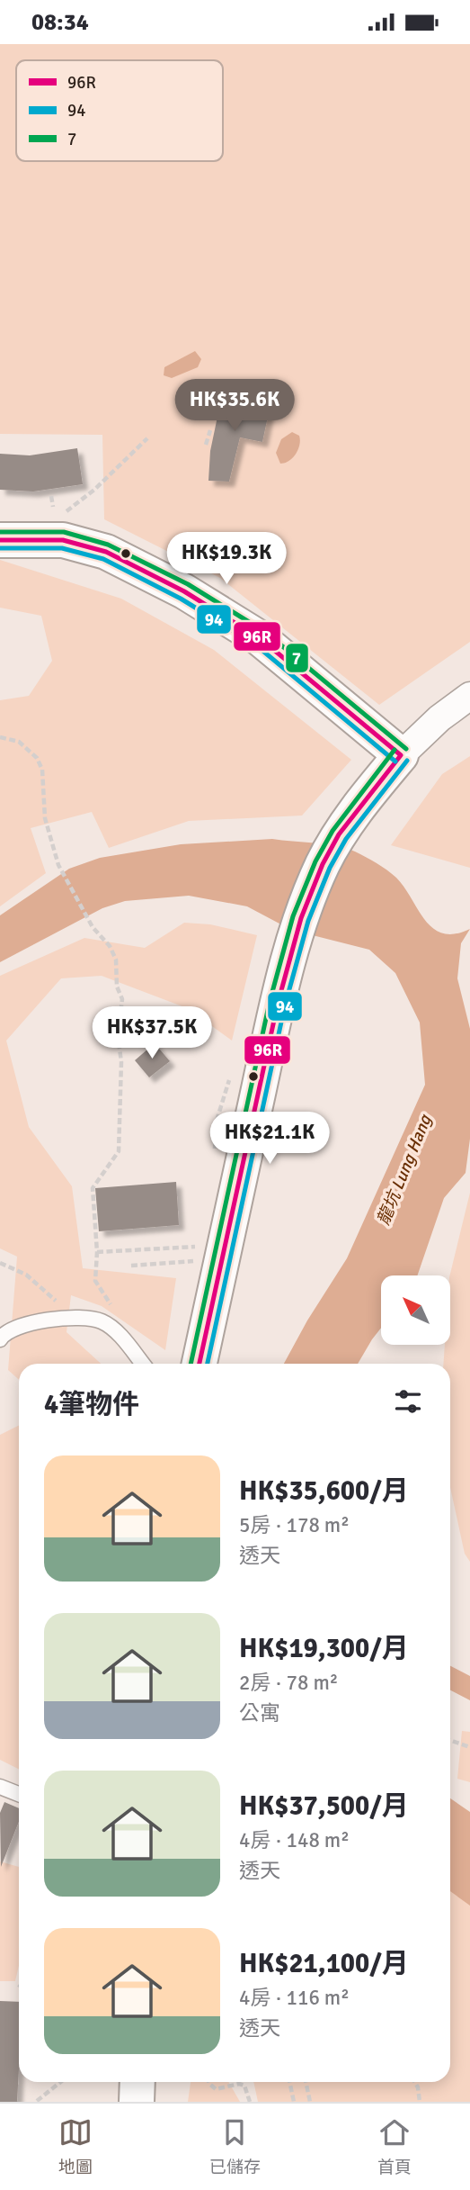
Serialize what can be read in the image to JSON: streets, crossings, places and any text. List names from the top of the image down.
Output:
{
  "water": ["龍坑 Lung Hang"],
  "lines": ["transit line 7", "transit line 96R", "transit line 94"],
  "legend": ["96R", "94", "7"],
  "north": "top left",
  "page": {
    "status": "08:34",
    "price": [
      "HK$35.6K",
      "HK$19.3K",
      "HK$37.5K",
      "HK$21.1K"
    ],
    "heading": "4筆物件",
    "list": [
      {
        "name": "HK$35,600/月",
        "note": "5房 · 178 m² · 透天"
      },
      {
        "name": "HK$19,300/月",
        "note": "2房 · 78 m² · 公寓"
      },
      {
        "name": "HK$37,500/月",
        "note": "4房 · 148 m² · 透天"
      },
      {
        "name": "HK$21,100/月",
        "note": "4房 · 116 m² · 透天"
      }
    ],
    "tabs": ["地圖", "已儲存", "首頁"]
  }
}
